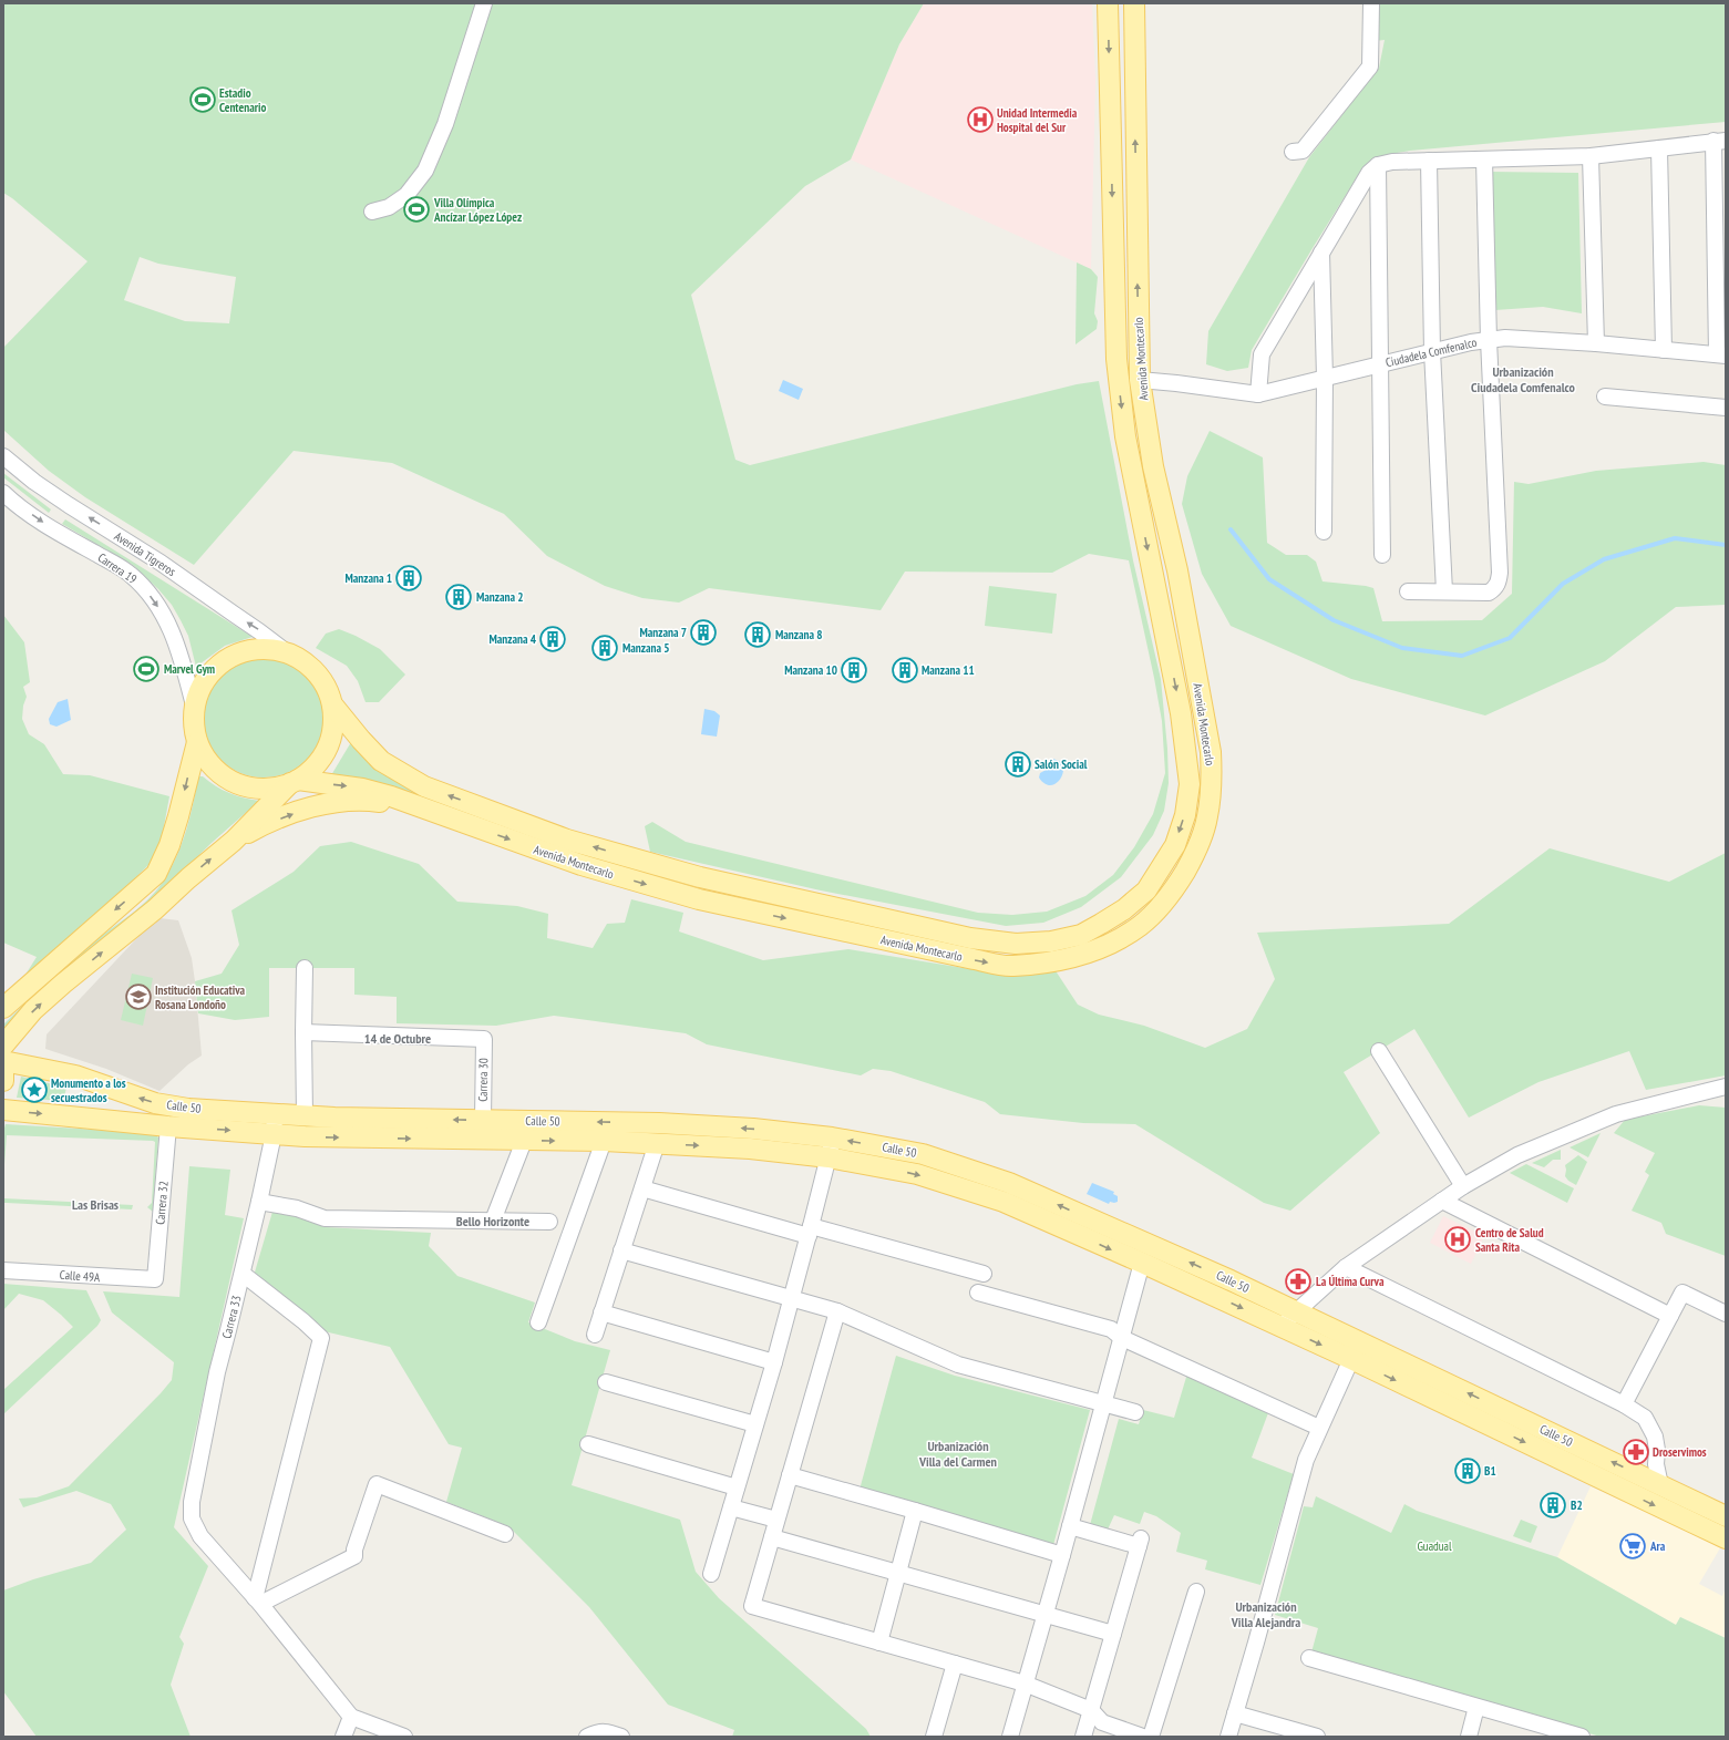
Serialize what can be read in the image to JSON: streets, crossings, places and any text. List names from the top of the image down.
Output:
{
  "streets": {
    "main road": ["Avenida Montecarlo", "Calle 50"],
    "street": [
      "Ciudadela Comfenalco",
      "Avenida Tigreros",
      "Carrera 19",
      "Carrera 30",
      "Carrera 32",
      "Calle 49A",
      "Carrera 33"
    ]
  },
  "crossings": [
    ["Ciudadela Comfenalco", "Avenida Montecarlo"],
    ["Avenida Montecarlo", "Avenida Tigreros"],
    ["Avenida Montecarlo", "Carrera 19"],
    ["Avenida Tigreros", "Carrera 19"],
    ["Carrera 30", "Calle 50"],
    ["Calle 50", "Carrera 32"],
    ["Calle 50", "Carrera 33"],
    ["Carrera 32", "Calle 49A"]
  ],
  "one_way": ["Avenida Tigreros", "Carrera 19"],
  "districts": [
    "Urbanización Ciudadela Comfenalco",
    "14 de Octubre",
    "Las Brisas",
    "Bello Horizonte",
    "Urbanización Villa del Carmen",
    "Urbanización Villa Alejandra"
  ],
  "parks": ["Guadual"],
  "places": {
    "sports": ["Estadio Centenario", "Villa Olímpica Ancízar López López", "Marvel Gym"],
    "hospital": ["Unidad Intermedia Hospital del Sur", "Centro de Salud Santa Rita"],
    "building": [
      "Manzana 1",
      "Manzana 2",
      "Manzana 7",
      "Manzana 8",
      "Manzana 4",
      "Manzana 5",
      "Manzana 10",
      "Manzana 11",
      "Salón Social",
      "B1",
      "B2"
    ],
    "school or university": ["Institución Educativa Rosana Londoño"],
    "place": ["Monumento a los secuestrados"],
    "pharmacy": ["La Última Curva", "Droservimos"],
    "supermarket": ["Ara"]
  }
}
